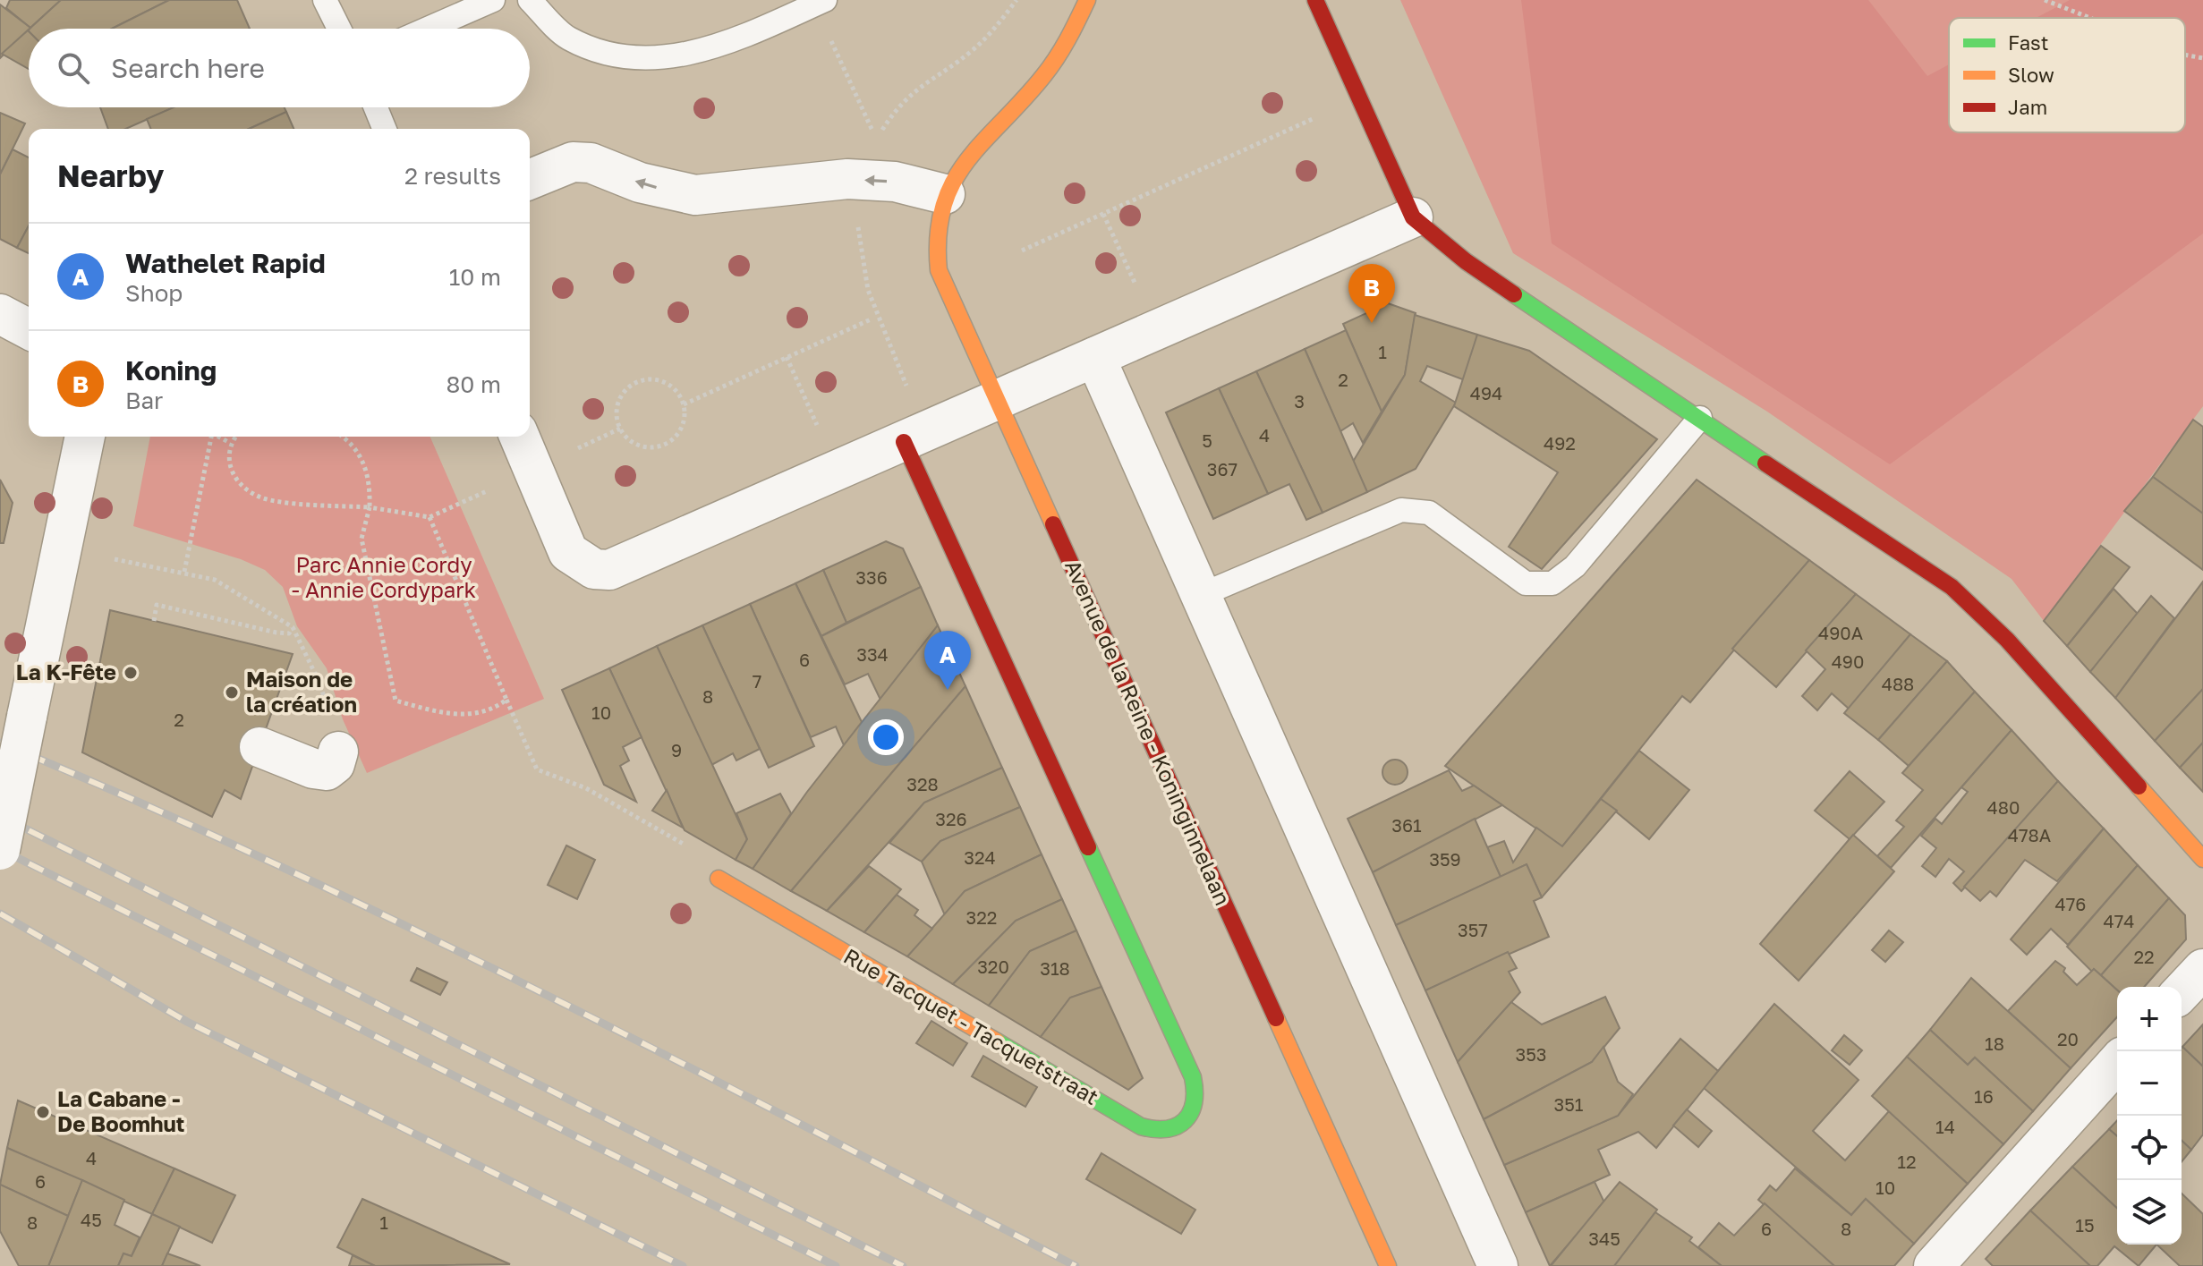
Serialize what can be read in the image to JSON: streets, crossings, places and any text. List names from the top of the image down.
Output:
{
  "streets": {
    "street": ["Avenue de la Reine - Koninginnelaan", "Rue Tacquet - Tacquetstraat"]
  },
  "parks": ["Parc Annie Cordy - Annie Cordypark"],
  "places": ["La K-Fête", "Maison de la création", "La Cabane - De Boomhut"],
  "house_numbers": [
    "1",
    "2",
    "494",
    "3",
    "4",
    "5",
    "492",
    "367",
    "336",
    "490A",
    "334",
    "6",
    "490",
    "7",
    "488",
    "8",
    "10",
    "2",
    "9",
    "328",
    "480",
    "326",
    "361",
    "478A",
    "324",
    "359",
    "476",
    "322",
    "474",
    "357",
    "22",
    "320",
    "318",
    "20",
    "18",
    "353",
    "16",
    "351",
    "14",
    "4",
    "12",
    "6",
    "10",
    "45",
    "8",
    "1",
    "15",
    "6",
    "8",
    "345"
  ],
  "legend": ["Fast", "Slow", "Jam"],
  "page": {
    "search": "Search here",
    "heading": ["Nearby", "2 results"],
    "list": [
      {
        "mark": "A",
        "name": "Wathelet Rapid",
        "note": "Shop",
        "value": "10 m"
      },
      {
        "mark": "B",
        "name": "Koning",
        "note": "Bar",
        "value": "80 m"
      }
    ],
    "pins": ["B", "A"],
    "map_buttons": ["+", "−"]
  }
}
